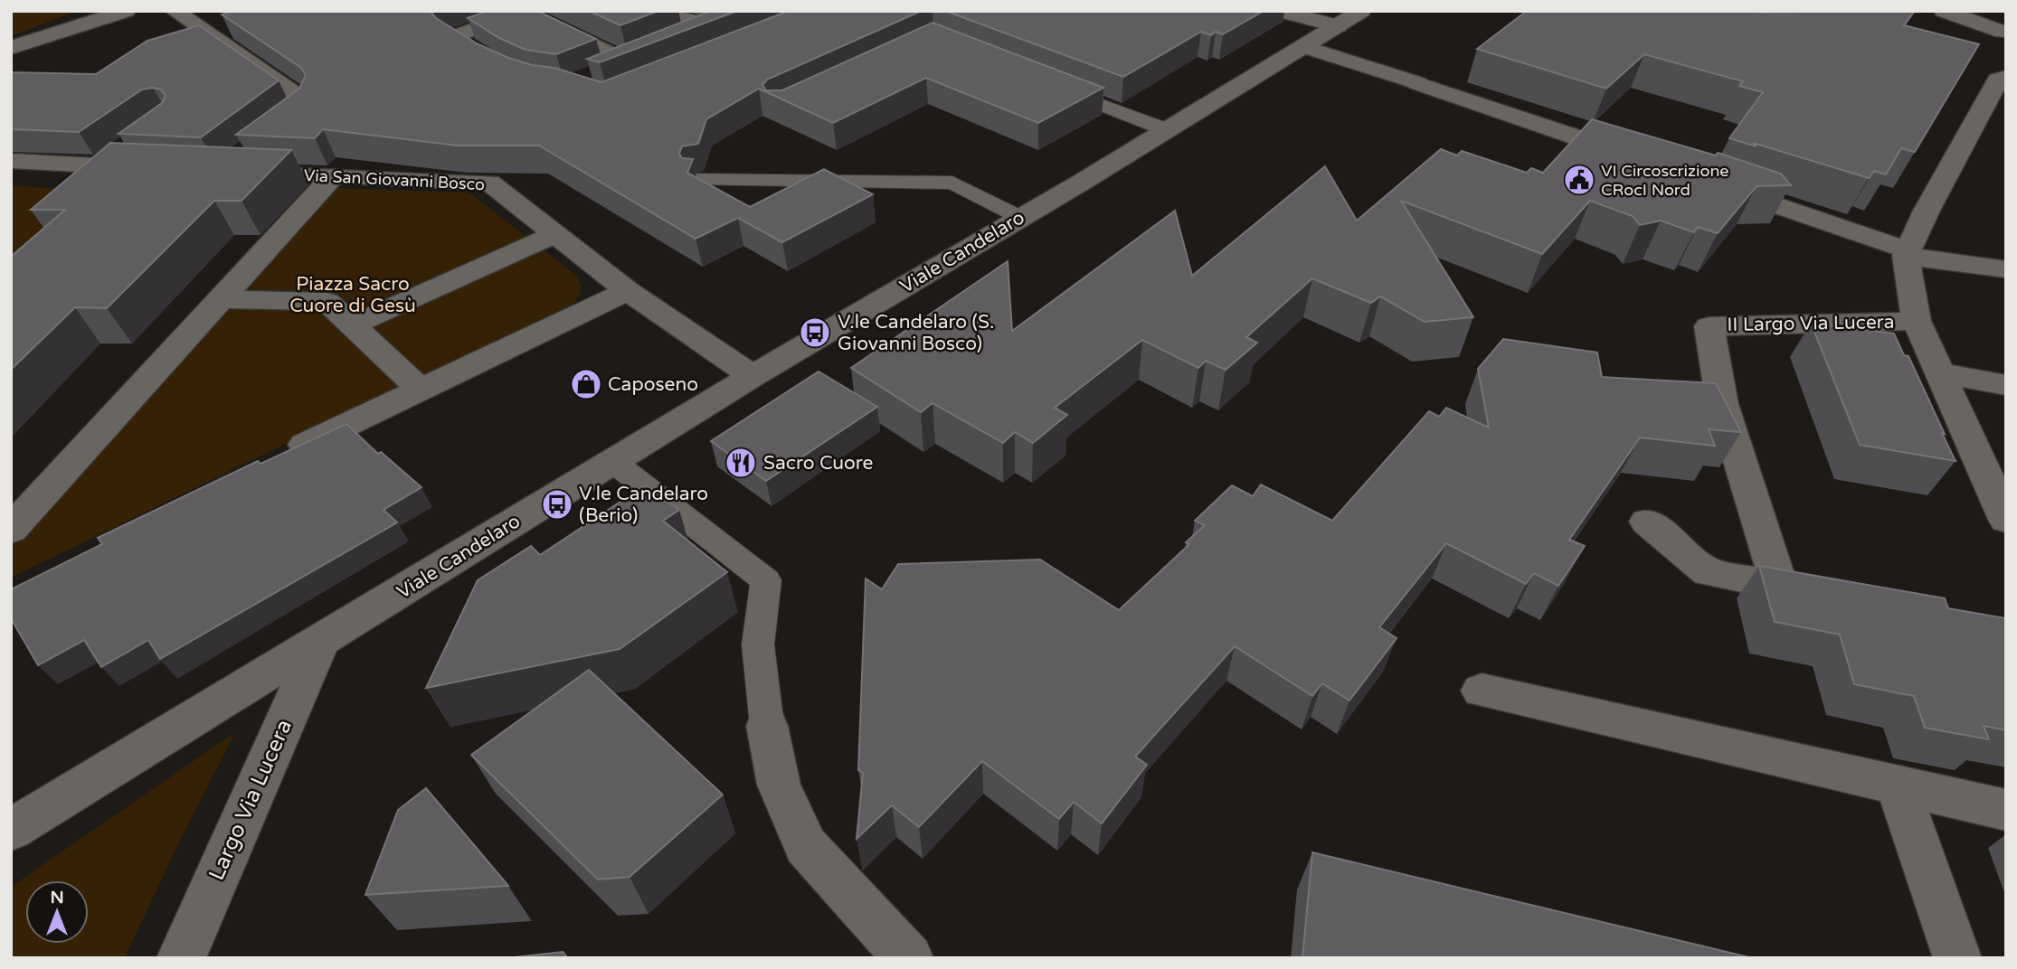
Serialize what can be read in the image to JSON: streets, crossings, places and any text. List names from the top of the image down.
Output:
{
  "streets": {
    "street": [
      "Via San Giovanni Bosco",
      "Viale Candelaro",
      "II Largo Via Lucera",
      "Largo Via Lucera"
    ]
  },
  "crossings": [
    ["Via San Giovanni Bosco", "Viale Candelaro"],
    ["Viale Candelaro", "Largo Via Lucera"]
  ],
  "parks": ["Piazza Sacro Cuore di Gesù"],
  "places": {
    "public building": ["VI Circoscrizione CRocI Nord"],
    "bus stop": ["V.le Candelaro (S. Giovanni Bosco)", "V.le Candelaro (Berio)"],
    "shop": ["Caposeno"],
    "restaurant": ["Sacro Cuore"]
  },
  "north": "top"
}
